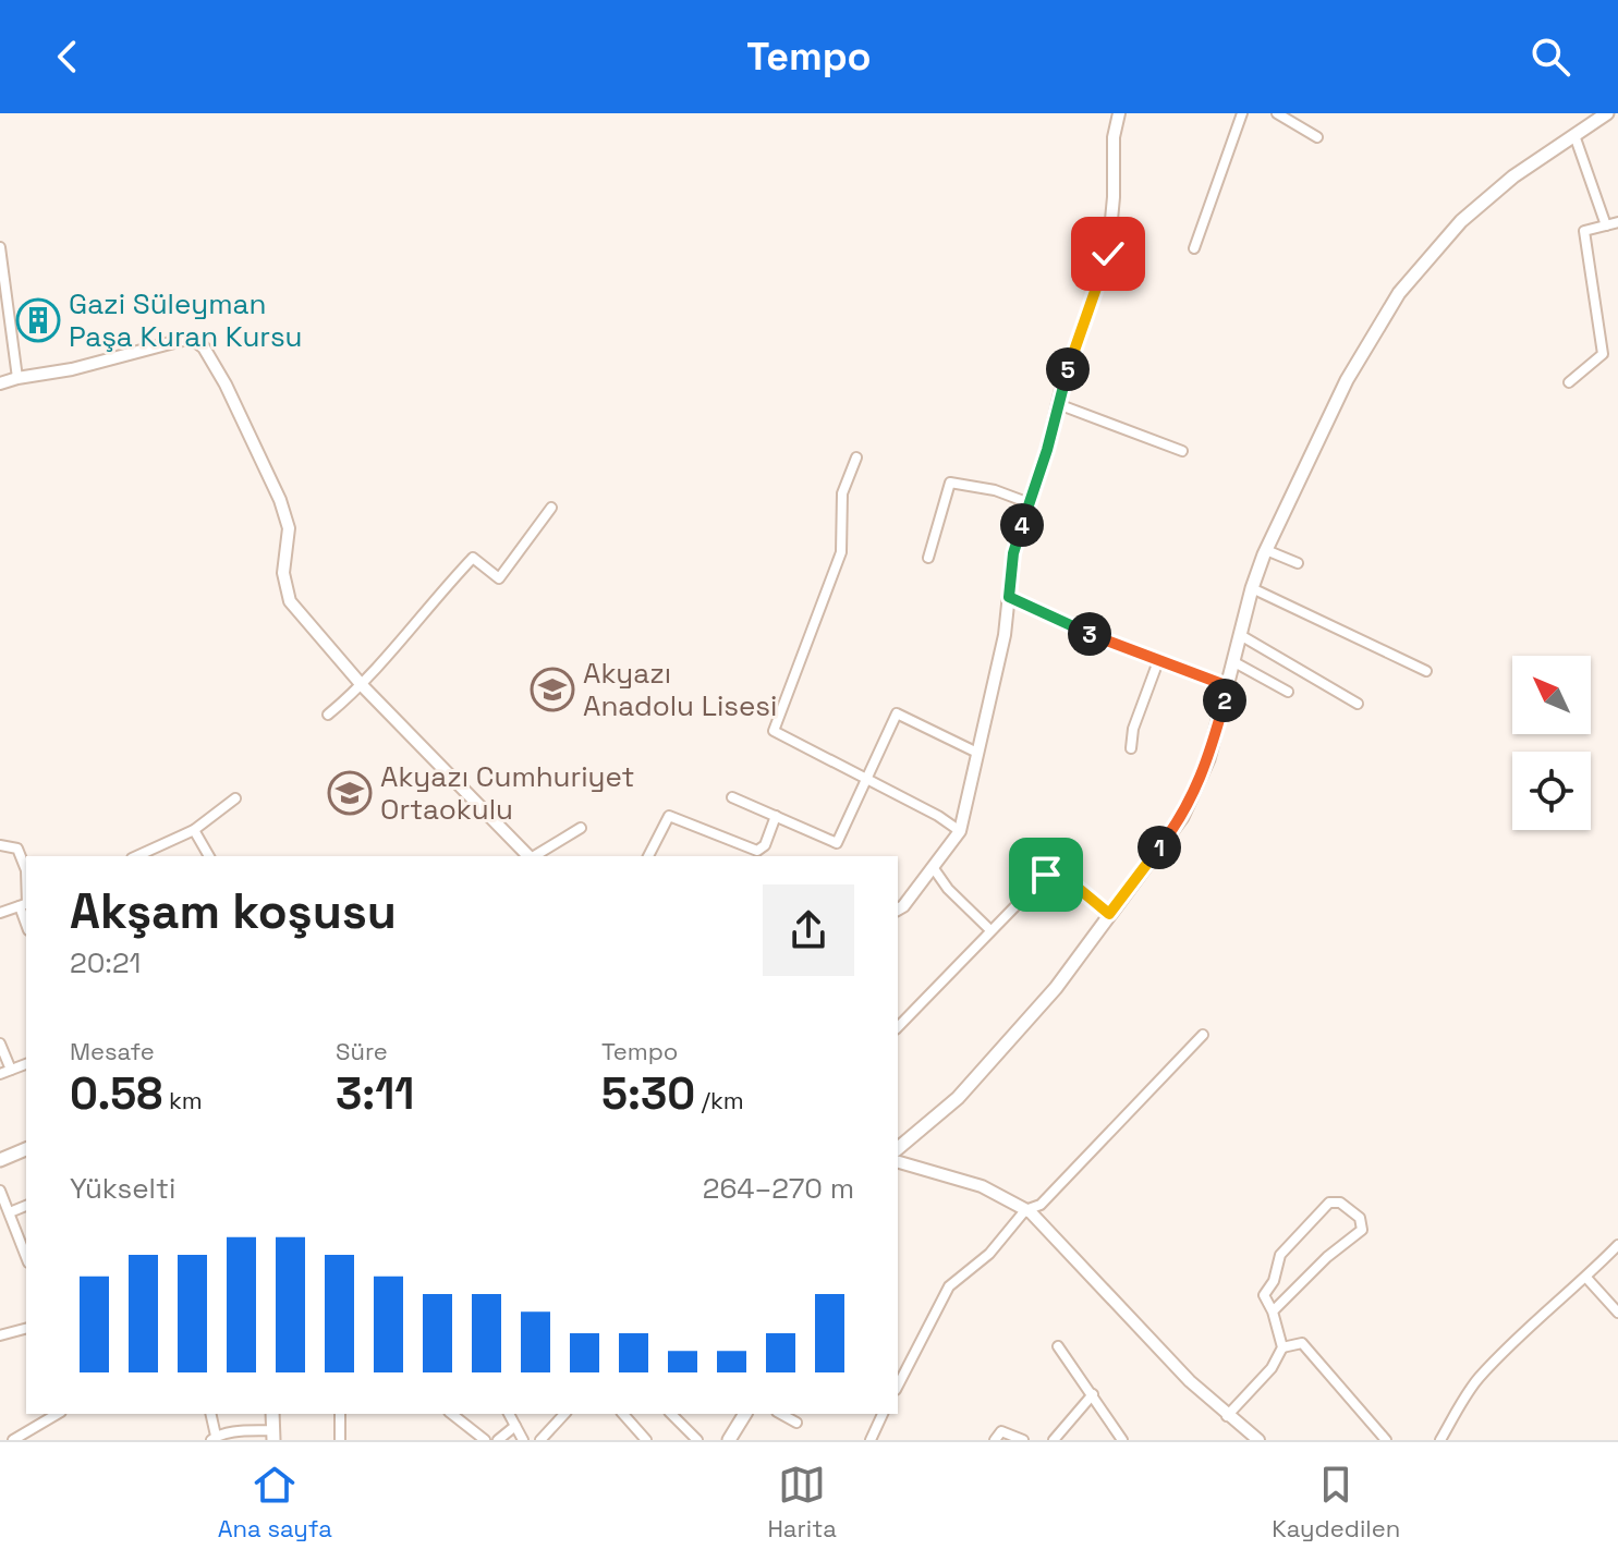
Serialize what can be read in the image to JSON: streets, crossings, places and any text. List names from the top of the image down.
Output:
{
  "places": {
    "building": ["Gazi Süleyman Paşa Kuran Kursu"],
    "school or university": ["Akyazı Anadolu Lisesi", "Akyazı Cumhuriyet Ortaokulu"]
  },
  "north": "top left",
  "page": {
    "header": "Tempo",
    "pins": [
      "5",
      "4",
      "3",
      "2",
      "1"
    ],
    "heading": ["Akşam koşusu", "20:21"],
    "stats": [
      ["Mesafe", "0.58 km"],
      ["Süre", "3:11"],
      ["Tempo", "5:30 /km"]
    ],
    "chart": ["Yükselti", "264–270 m"],
    "tabs": ["Ana sayfa", "Harita", "Kaydedilen"]
  }
}
